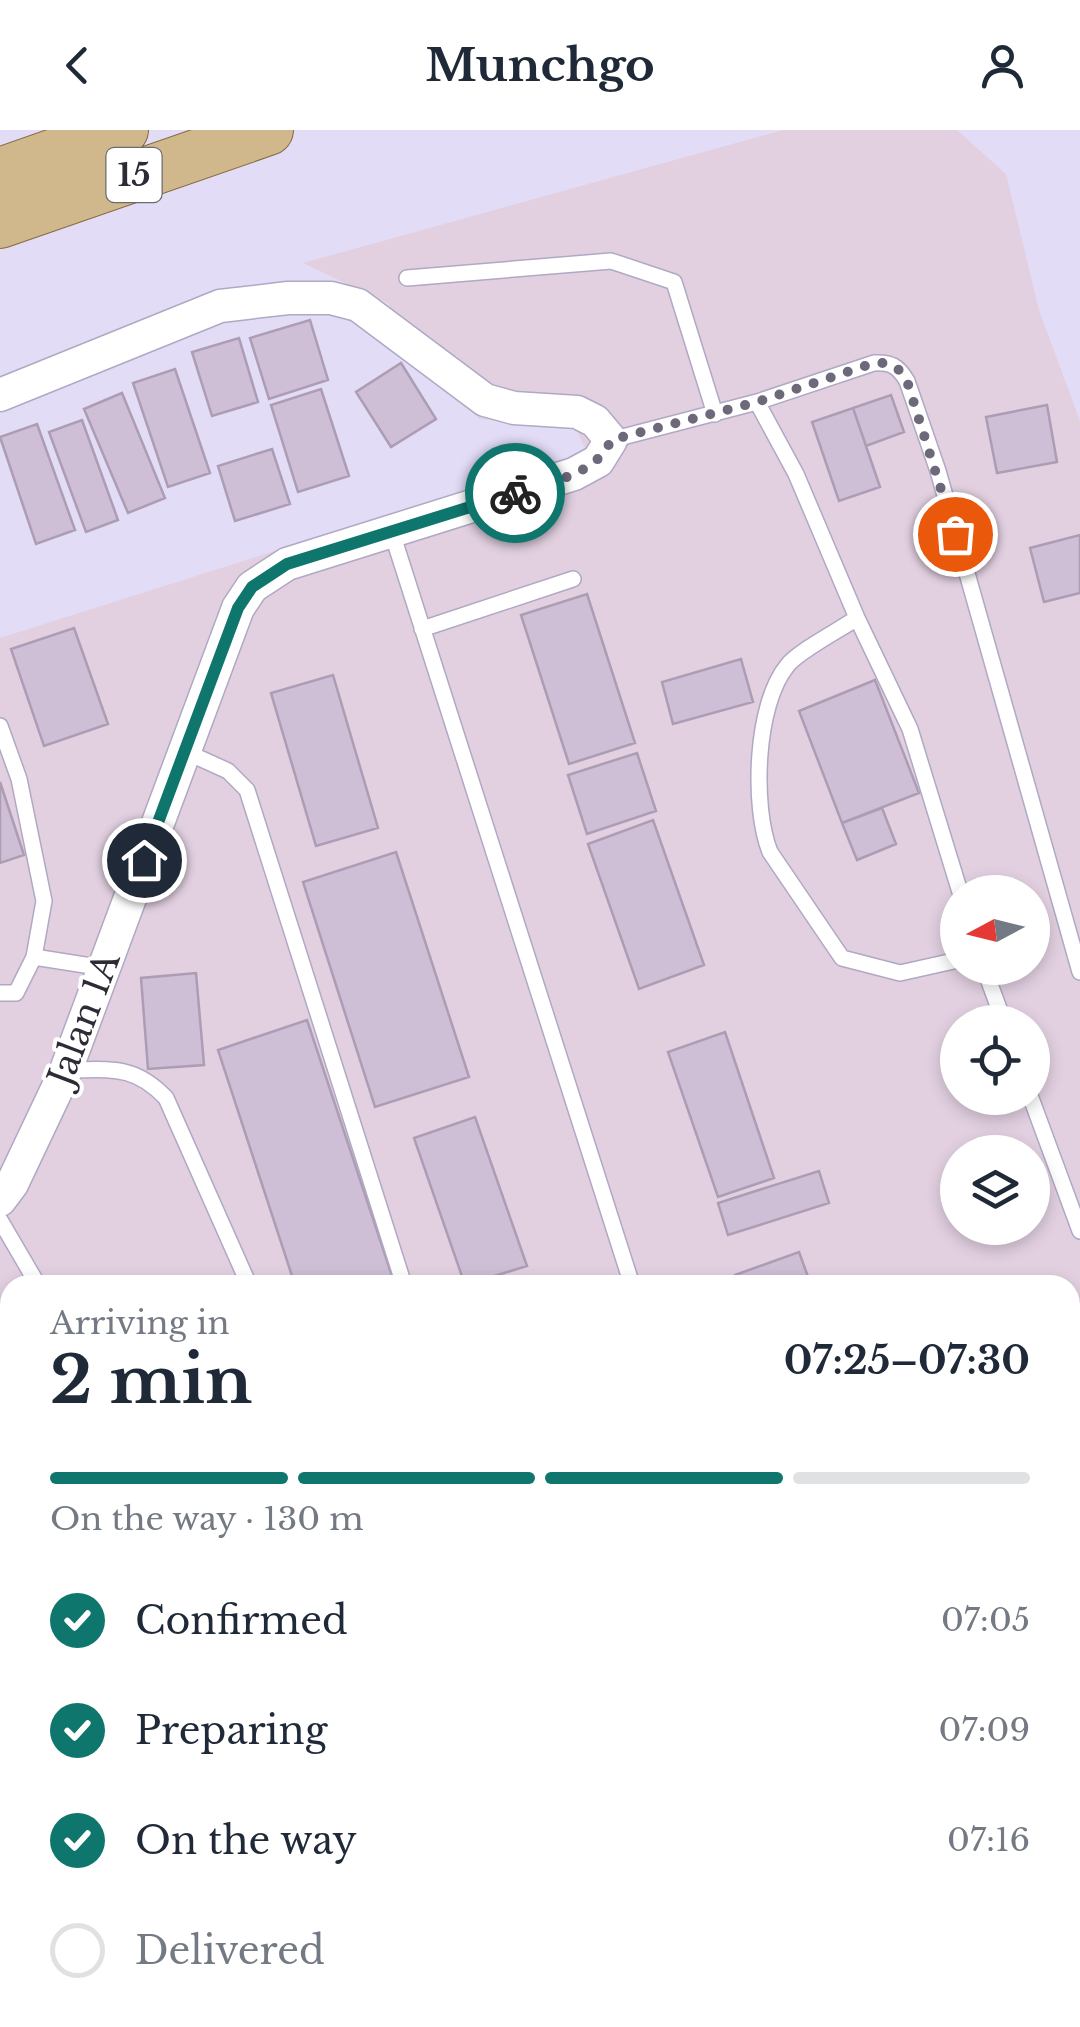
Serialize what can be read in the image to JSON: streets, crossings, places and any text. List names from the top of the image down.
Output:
{
  "streets": {
    "main road": ["15"],
    "street": ["Jalan 1A"]
  },
  "north": "left",
  "page": {
    "header": "Munchgo",
    "heading": ["2 min", "Arriving in", "07:25–07:30"],
    "bar": "On the way · 130 m",
    "list": [
      ["Confirmed", "07:05"],
      ["Preparing", "07:09"],
      ["On the way", "07:16"],
      "Delivered"
    ]
  }
}
